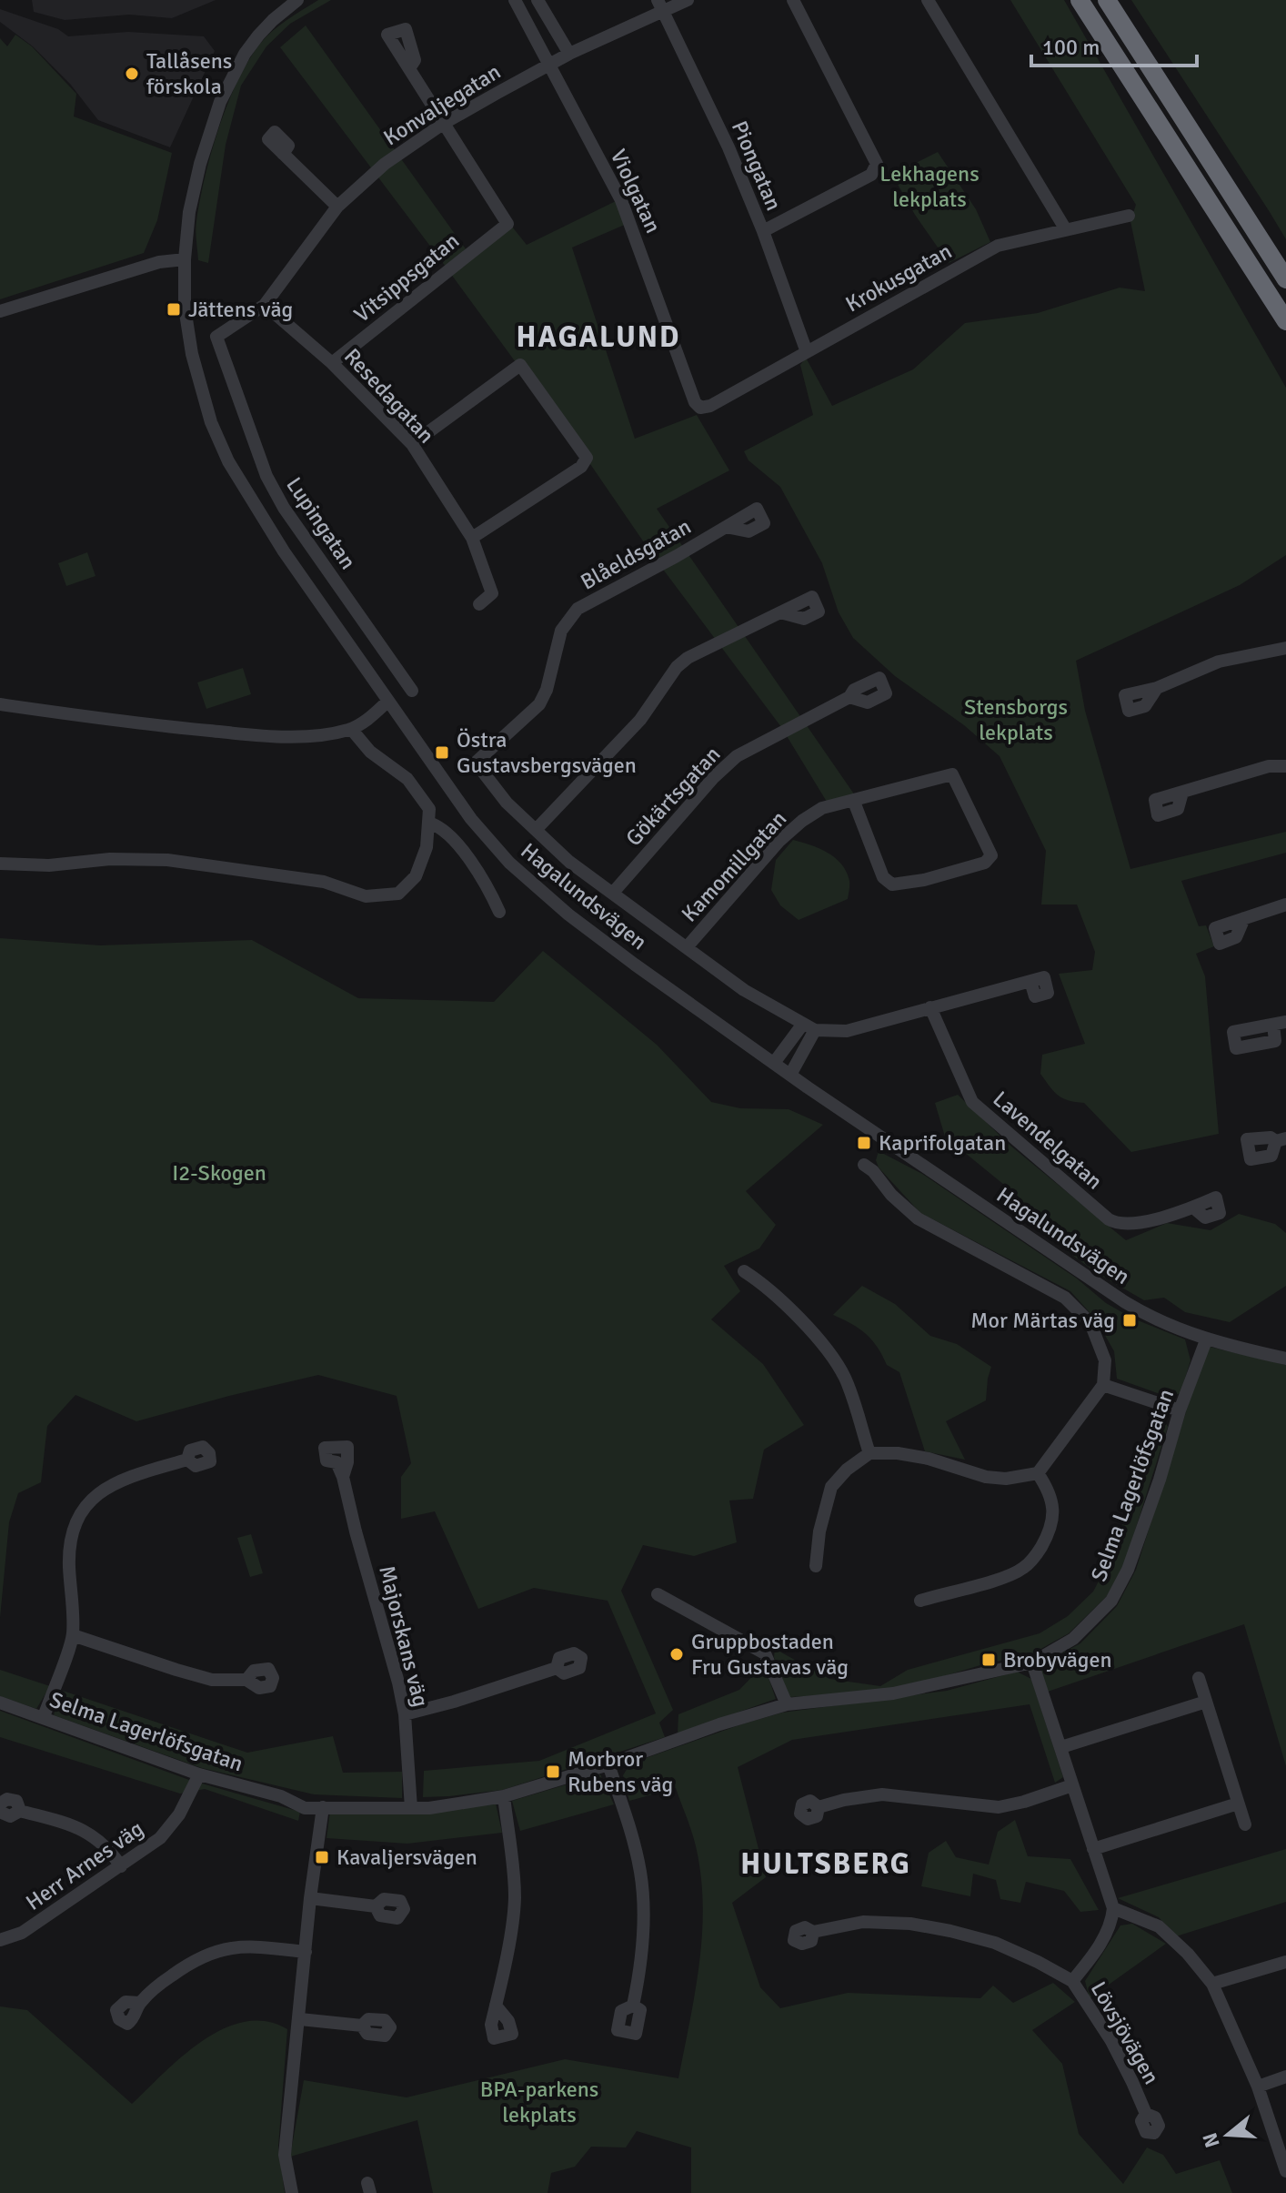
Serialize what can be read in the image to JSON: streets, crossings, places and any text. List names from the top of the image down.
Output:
{
  "streets": {
    "street": [
      "Konvaljegatan",
      "Piongatan",
      "Violgatan",
      "Vitsippsgatan",
      "Krokusgatan",
      "Resedagatan",
      "Lupingatan",
      "Blåeldsgatan",
      "Gökärtsgatan",
      "Kamomillgatan",
      "Hagalundsvägen",
      "Lavendelgatan",
      "Selma Lagerlöfsgatan",
      "Majorskans väg",
      "Herr Arnes väg",
      "Lövsjövägen"
    ]
  },
  "crossings": [
    ["Konvaljegatan", "Piongatan"],
    ["Konvaljegatan", "Violgatan"],
    ["Konvaljegatan", "Vitsippsgatan"],
    ["Konvaljegatan", "Resedagatan"],
    ["Konvaljegatan", "Lupingatan"],
    ["Piongatan", "Krokusgatan"],
    ["Violgatan", "Krokusgatan"],
    ["Vitsippsgatan", "Resedagatan"],
    ["Resedagatan", "Lupingatan"],
    ["Hagalundsvägen", "Selma Lagerlöfsgatan"],
    ["Selma Lagerlöfsgatan", "Majorskans väg"],
    ["Selma Lagerlöfsgatan", "Herr Arnes väg"]
  ],
  "districts": ["HAGALUND", "HULTSBERG"],
  "parks": [
    "Lekhagens lekplats",
    "Stensborgs lekplats",
    "I2-Skogen",
    "BPA-parkens lekplats"
  ],
  "places": {
    "other": ["Tallåsens förskola", "Gruppbostaden Fru Gustavas väg"],
    "transit": [
      "Jättens väg",
      "Östra Gustavsbergsvägen",
      "Kaprifolgatan",
      "Mor Märtas väg",
      "Brobyvägen",
      "Morbror Rubens väg",
      "Kavaljersvägen"
    ]
  },
  "scale_bar": "100 m",
  "north": "left"
}
